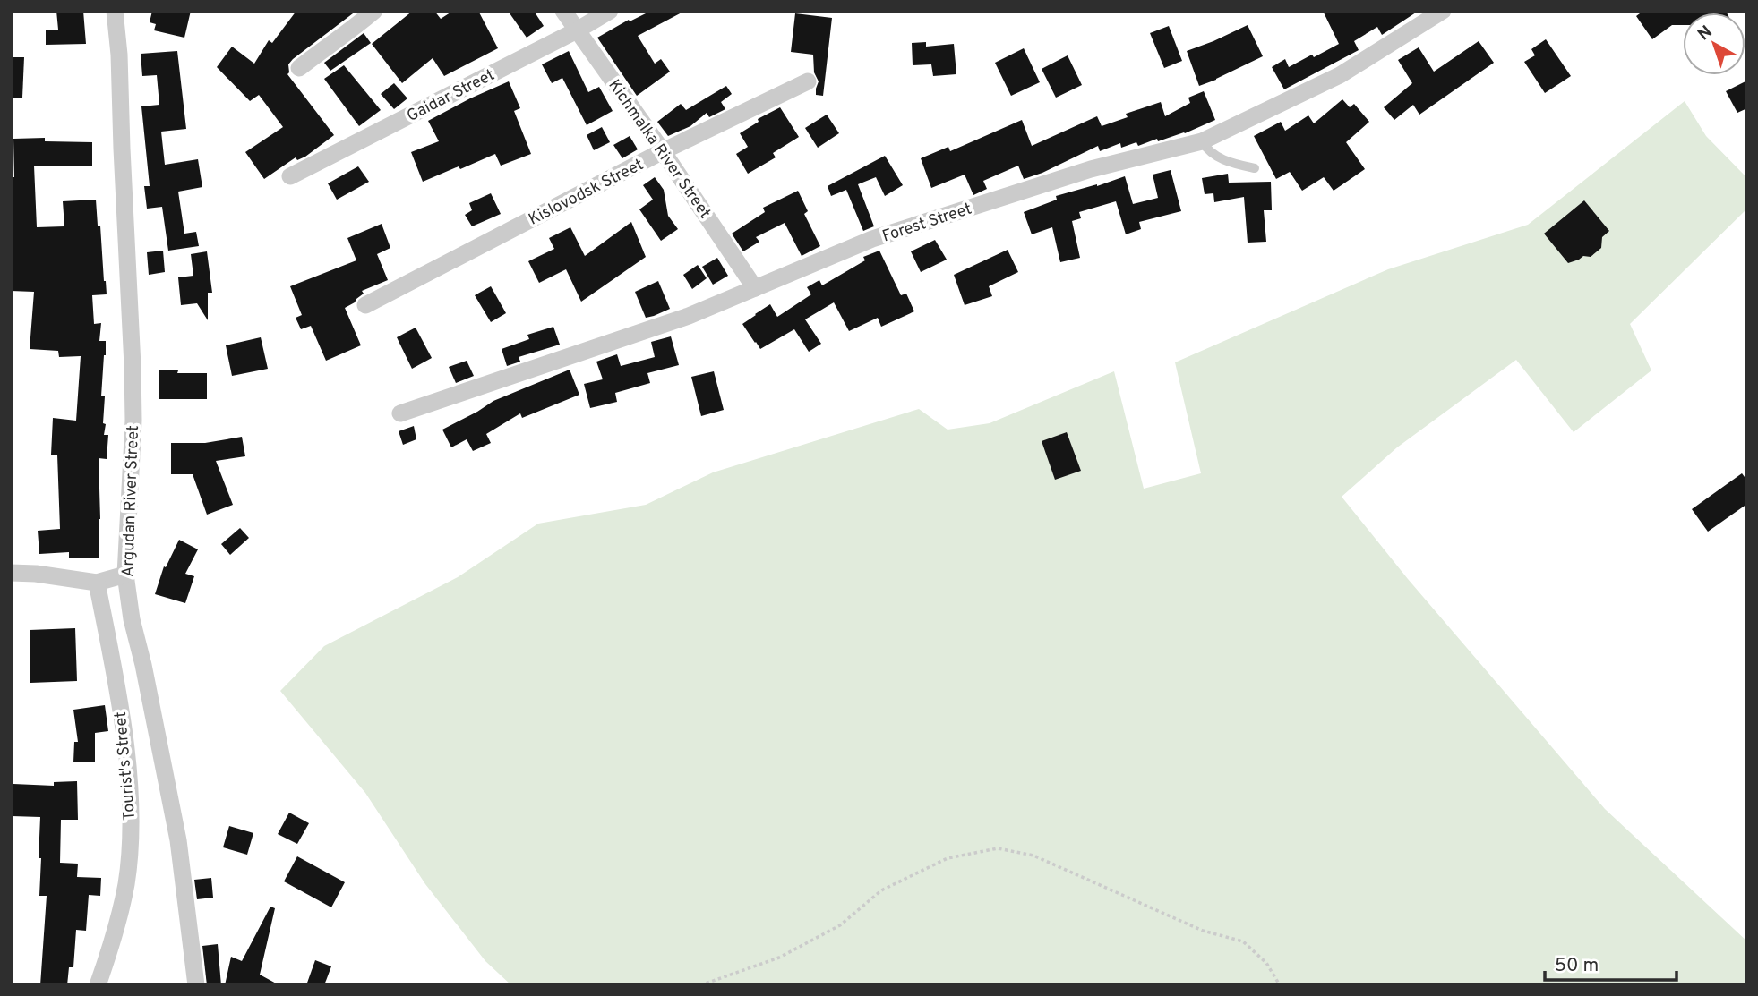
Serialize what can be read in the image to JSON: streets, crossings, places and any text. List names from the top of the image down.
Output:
{
  "streets": {
    "street": [
      "Gaidar Street",
      "Kichmalka River Street",
      "Kislovodsk Street",
      "Forest Street",
      "Argudan River Street",
      "Tourist's Street"
    ]
  },
  "crossings": [
    ["Gaidar Street", "Kichmalka River Street"],
    ["Kichmalka River Street", "Kislovodsk Street"],
    ["Kichmalka River Street", "Forest Street"]
  ],
  "scale_bar": "50 m",
  "north": "top left"
}
